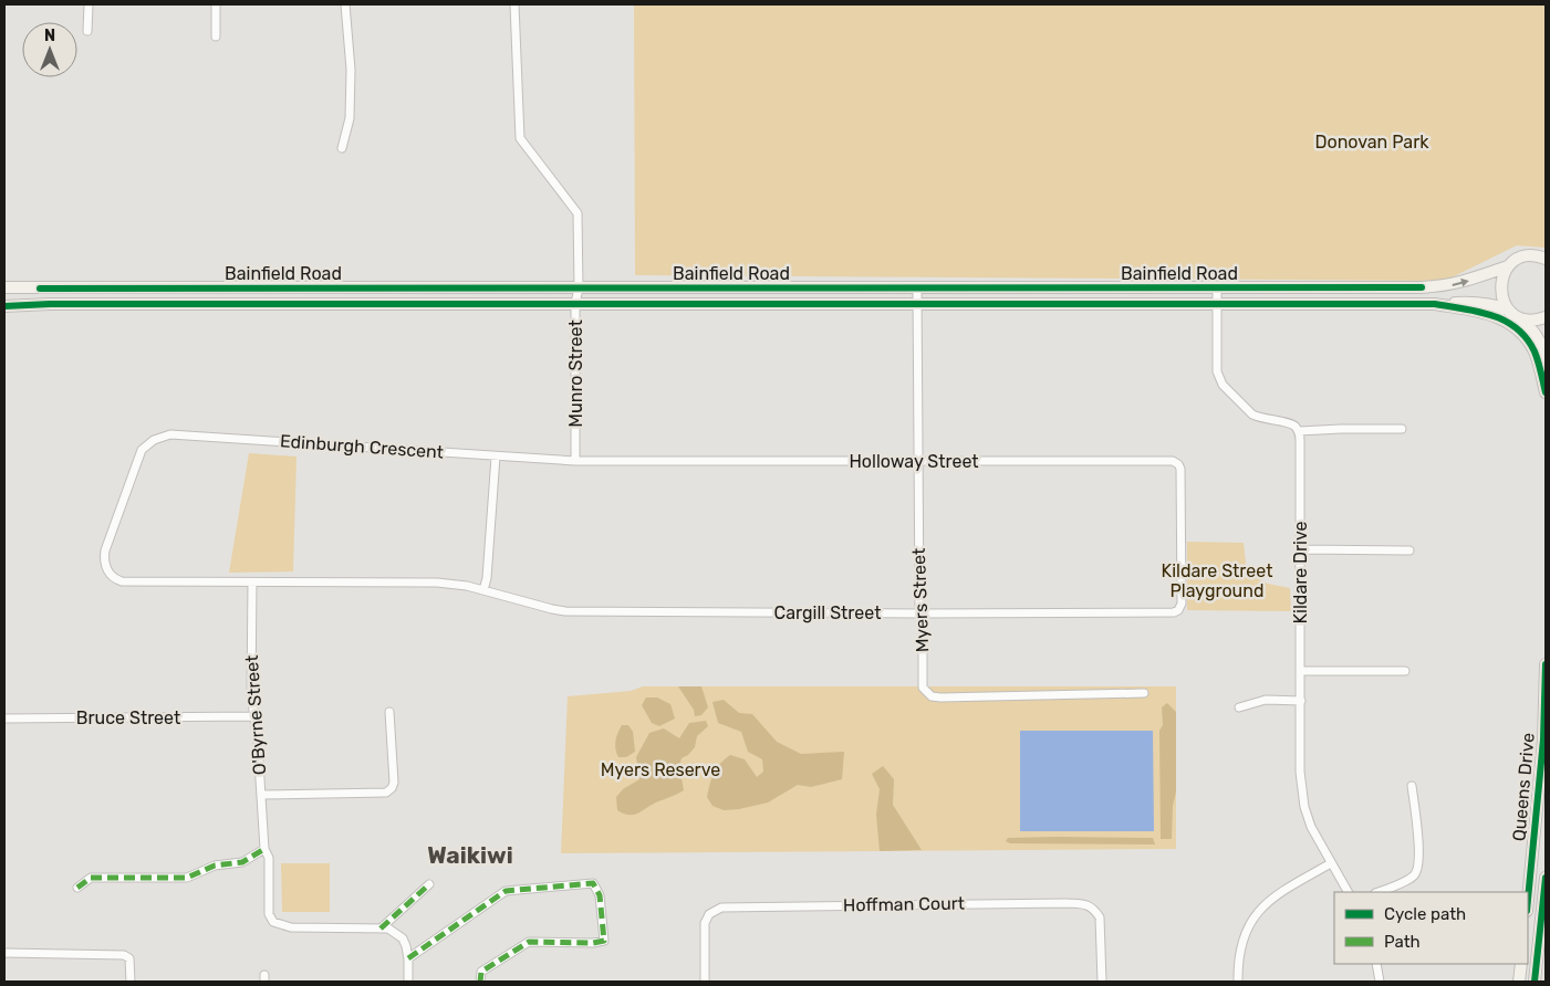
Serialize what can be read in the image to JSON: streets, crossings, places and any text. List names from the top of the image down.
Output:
{
  "streets": {
    "main road": ["Bainfield Road", "Queens Drive"],
    "street": [
      "Munro Street",
      "Edinburgh Crescent",
      "Holloway Street",
      "Kildare Drive",
      "Myers Street",
      "Cargill Street",
      "O'Byrne Street",
      "Bruce Street",
      "Hoffman Court"
    ]
  },
  "crossings": [
    ["Bainfield Road", "Munro Street"],
    ["Bainfield Road", "Myers Street"],
    ["Munro Street", "Holloway Street"],
    ["Edinburgh Crescent", "Holloway Street"],
    ["Edinburgh Crescent", "Cargill Street"],
    ["Edinburgh Crescent", "O'Byrne Street"],
    ["Holloway Street", "Myers Street"],
    ["Holloway Street", "Cargill Street"],
    ["Myers Street", "Cargill Street"],
    ["O'Byrne Street", "Bruce Street"]
  ],
  "districts": ["Waikiwi"],
  "parks": ["Donovan Park", "Kildare Street Playground", "Myers Reserve"],
  "legend": ["Cycle path", "Path"],
  "north": "top"
}
